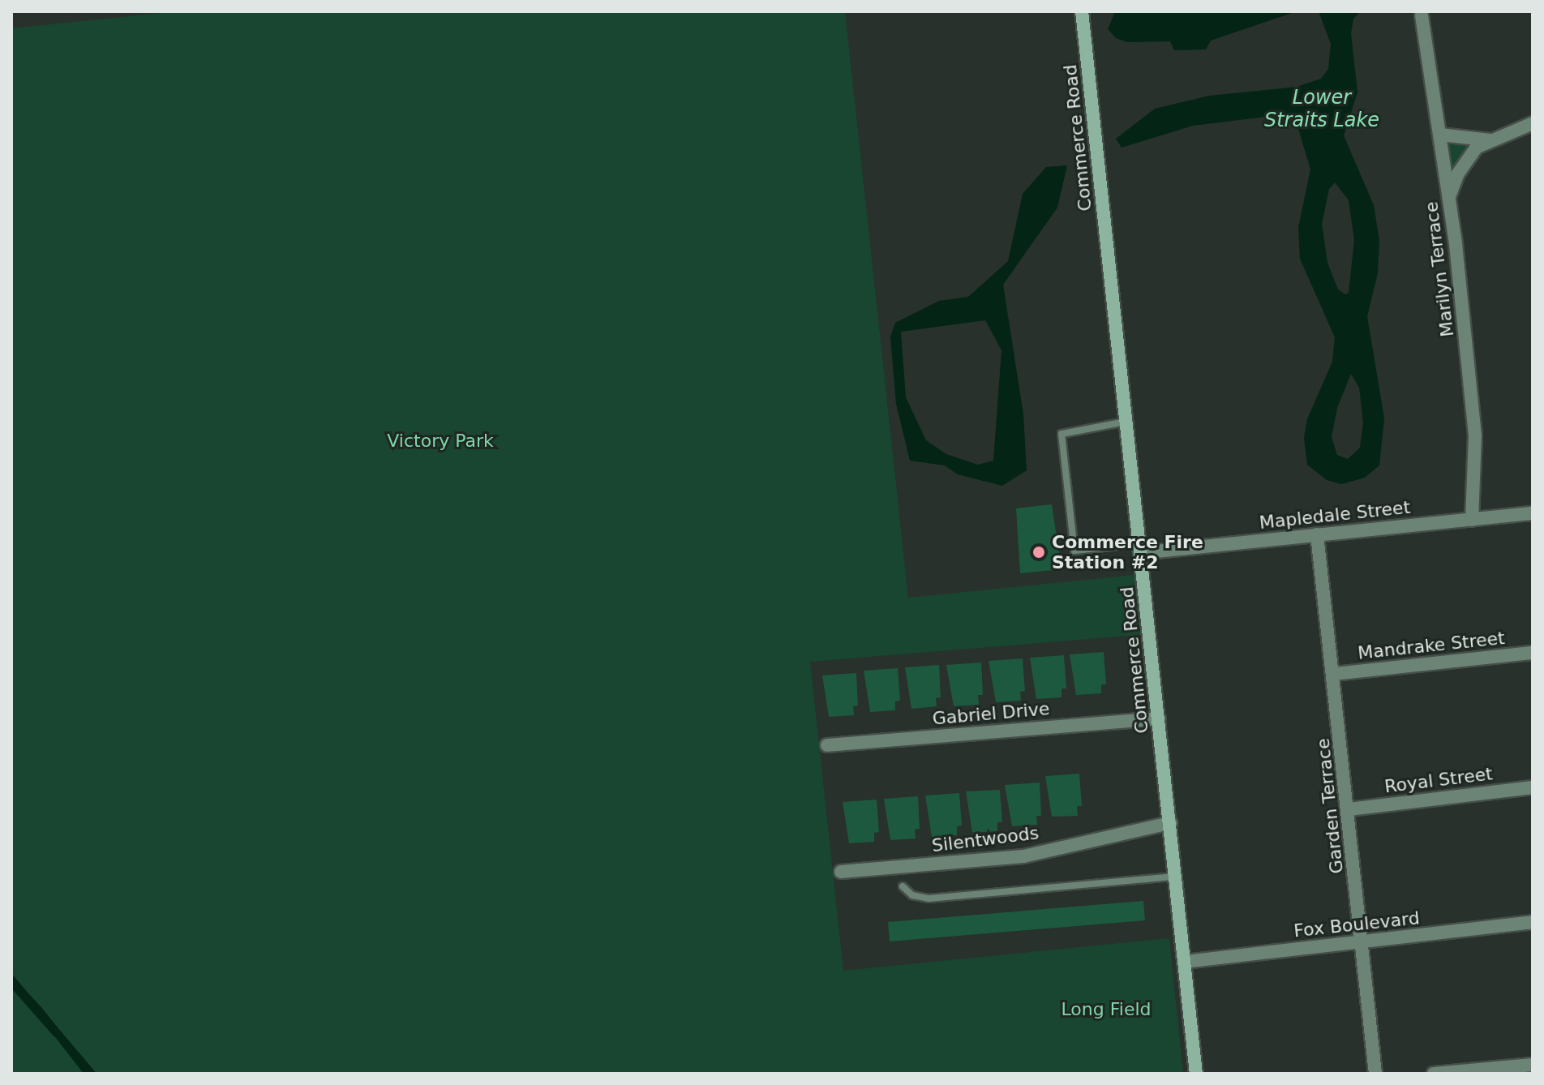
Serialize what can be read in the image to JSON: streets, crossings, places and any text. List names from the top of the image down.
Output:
{
  "streets": {
    "main road": ["Commerce Road"],
    "street": [
      "Marilyn Terrace",
      "Mapledale Street",
      "Mandrake Street",
      "Gabriel Drive",
      "Royal Street",
      "Garden Terrace",
      "Silentwoods",
      "Fox Boulevard"
    ]
  },
  "crossings": [
    ["Commerce Road", "Mapledale Street"],
    ["Commerce Road", "Gabriel Drive"],
    ["Commerce Road", "Silentwoods"],
    ["Commerce Road", "Fox Boulevard"],
    ["Marilyn Terrace", "Mapledale Street"],
    ["Mapledale Street", "Garden Terrace"],
    ["Mandrake Street", "Garden Terrace"],
    ["Royal Street", "Garden Terrace"],
    ["Garden Terrace", "Fox Boulevard"]
  ],
  "water": ["Lower Straits Lake"],
  "parks": ["Victory Park", "Long Field"],
  "places": ["Commerce Fire Station #2"]
}
